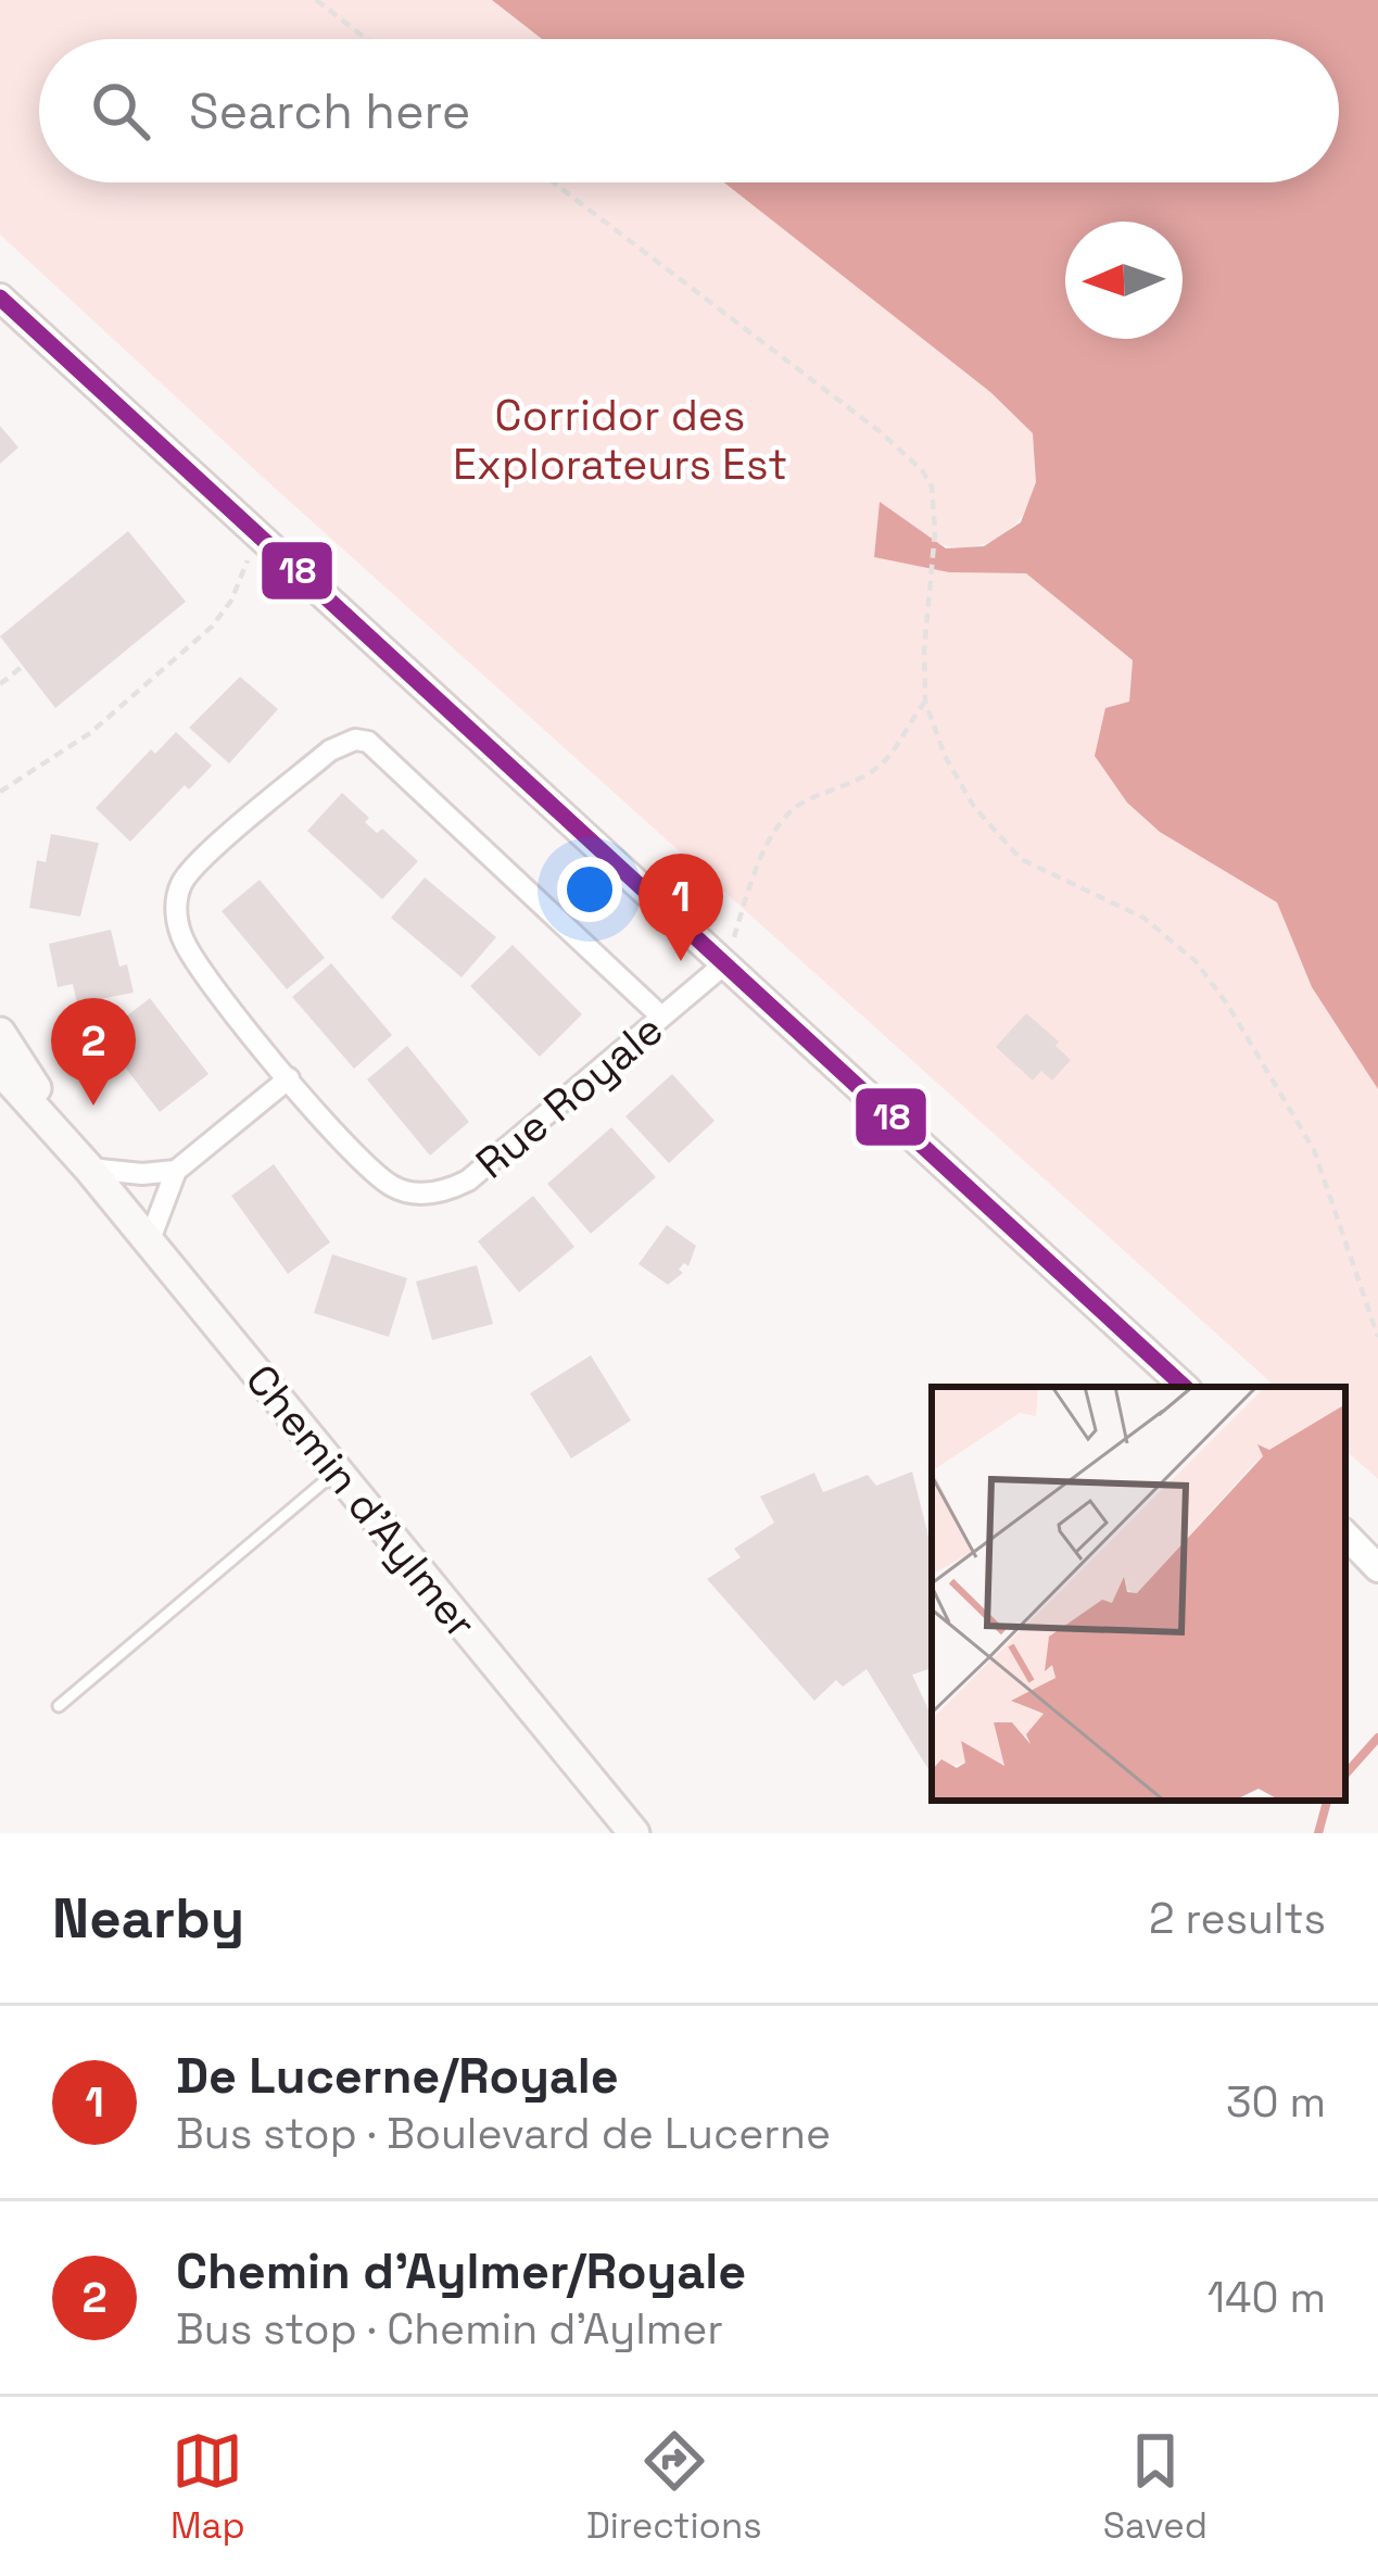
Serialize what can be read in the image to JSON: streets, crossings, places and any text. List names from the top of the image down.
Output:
{
  "streets": {
    "main road": ["Chemin d'Aylmer"],
    "street": ["Rue Royale"]
  },
  "parks": ["Corridor des Explorateurs Est"],
  "lines": ["transit line 18"],
  "north": "left",
  "page": {
    "search": "Search here",
    "pins": ["1", "2"],
    "heading": ["Nearby", "2 results"],
    "list": [
      {
        "mark": "1",
        "name": "De Lucerne/Royale",
        "note": "Bus stop · Boulevard de Lucerne",
        "value": "30 m"
      },
      {
        "mark": "2",
        "name": "Chemin d'Aylmer/Royale",
        "note": "Bus stop · Chemin d'Aylmer",
        "value": "140 m"
      }
    ],
    "nav": ["Map", "Directions", "Saved"]
  }
}
